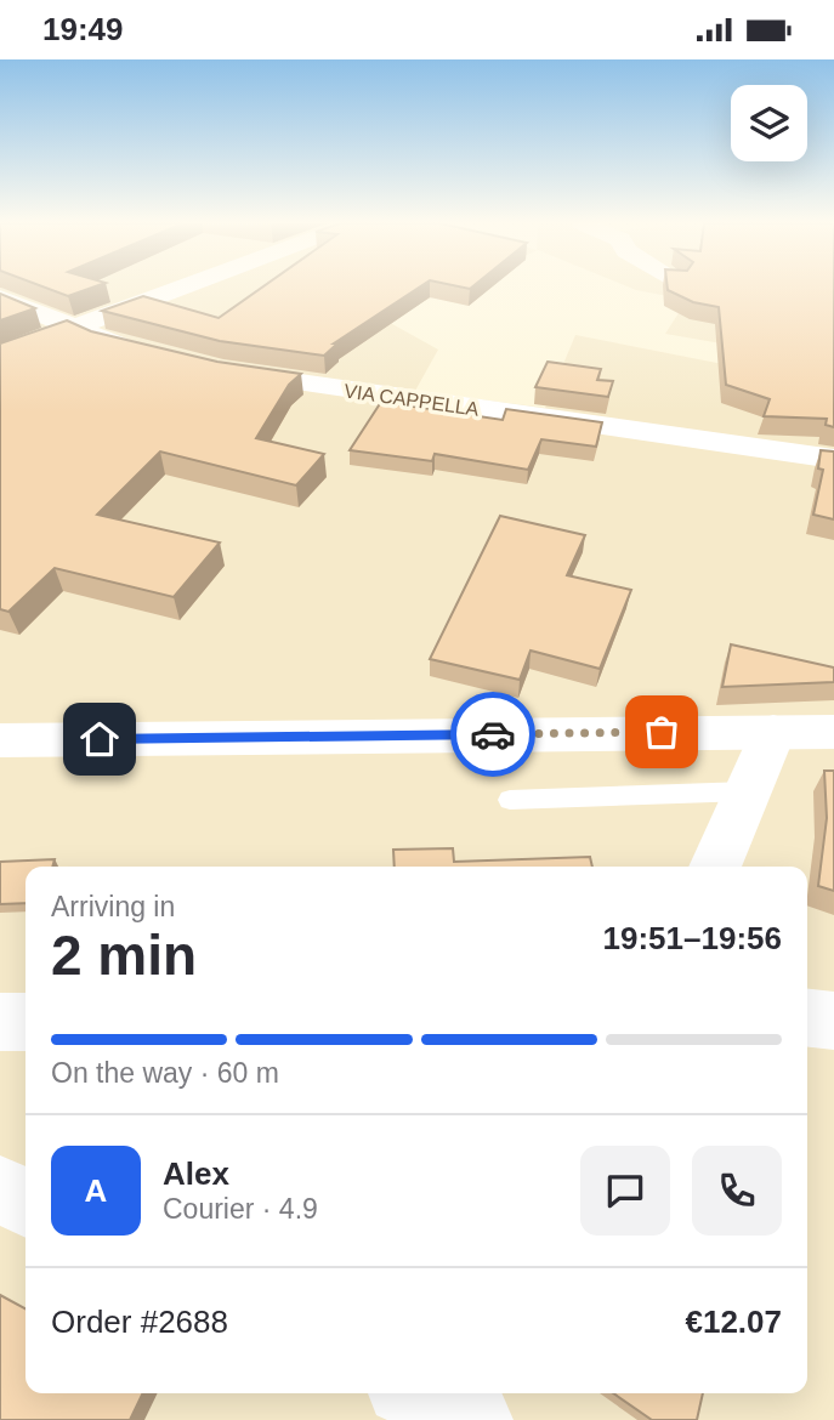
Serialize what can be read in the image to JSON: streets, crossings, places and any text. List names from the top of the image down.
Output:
{
  "streets": {
    "street": ["VIA CAPPELLA"]
  },
  "page": {
    "status": "19:49",
    "heading": ["2 min", "Arriving in", "19:51–19:56"],
    "panel": [
      "Alex",
      "Courier · 4.9",
      "Order #2688",
      "€12.07"
    ],
    "bar": "On the way · 60 m",
    "round": "A"
  }
}
